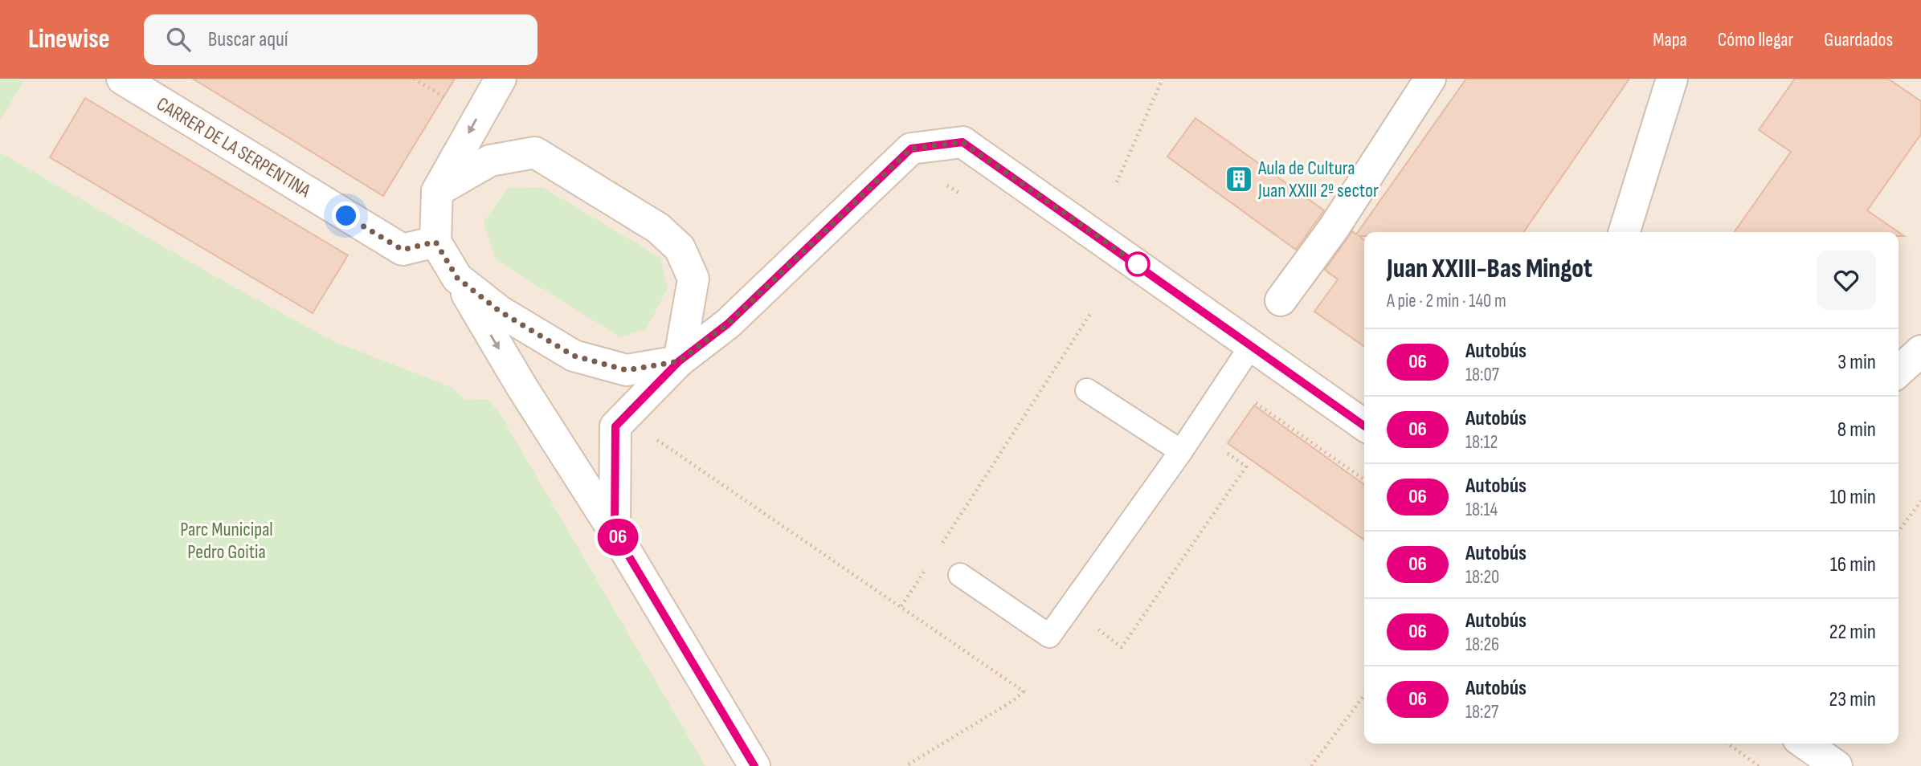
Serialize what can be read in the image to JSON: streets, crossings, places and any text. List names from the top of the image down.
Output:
{
  "streets": {
    "street": ["CARRER DE LA SERPENTINA"]
  },
  "parks": ["Parc Municipal Pedro Goitia"],
  "places": {
    "building": ["Aula de Cultura Juan XXIII 2º sector"]
  },
  "lines": ["bus line 06"],
  "page": {
    "header": "Linewise",
    "search": "Buscar aquí",
    "nav": ["Mapa", "Cómo llegar", "Guardados"],
    "on_map": "06",
    "heading": ["Juan XXIII-Bas Mingot", "A pie · 2 min · 140 m"],
    "list": [
      {
        "mark": "06",
        "name": "Autobús",
        "note": "18:07",
        "value": "3 min"
      },
      {
        "mark": "06",
        "name": "Autobús",
        "note": "18:12",
        "value": "8 min"
      },
      {
        "mark": "06",
        "name": "Autobús",
        "note": "18:14",
        "value": "10 min"
      },
      {
        "mark": "06",
        "name": "Autobús",
        "note": "18:20",
        "value": "16 min"
      },
      {
        "mark": "06",
        "name": "Autobús",
        "note": "18:26",
        "value": "22 min"
      },
      {
        "mark": "06",
        "name": "Autobús",
        "note": "18:27",
        "value": "23 min"
      }
    ]
  }
}
